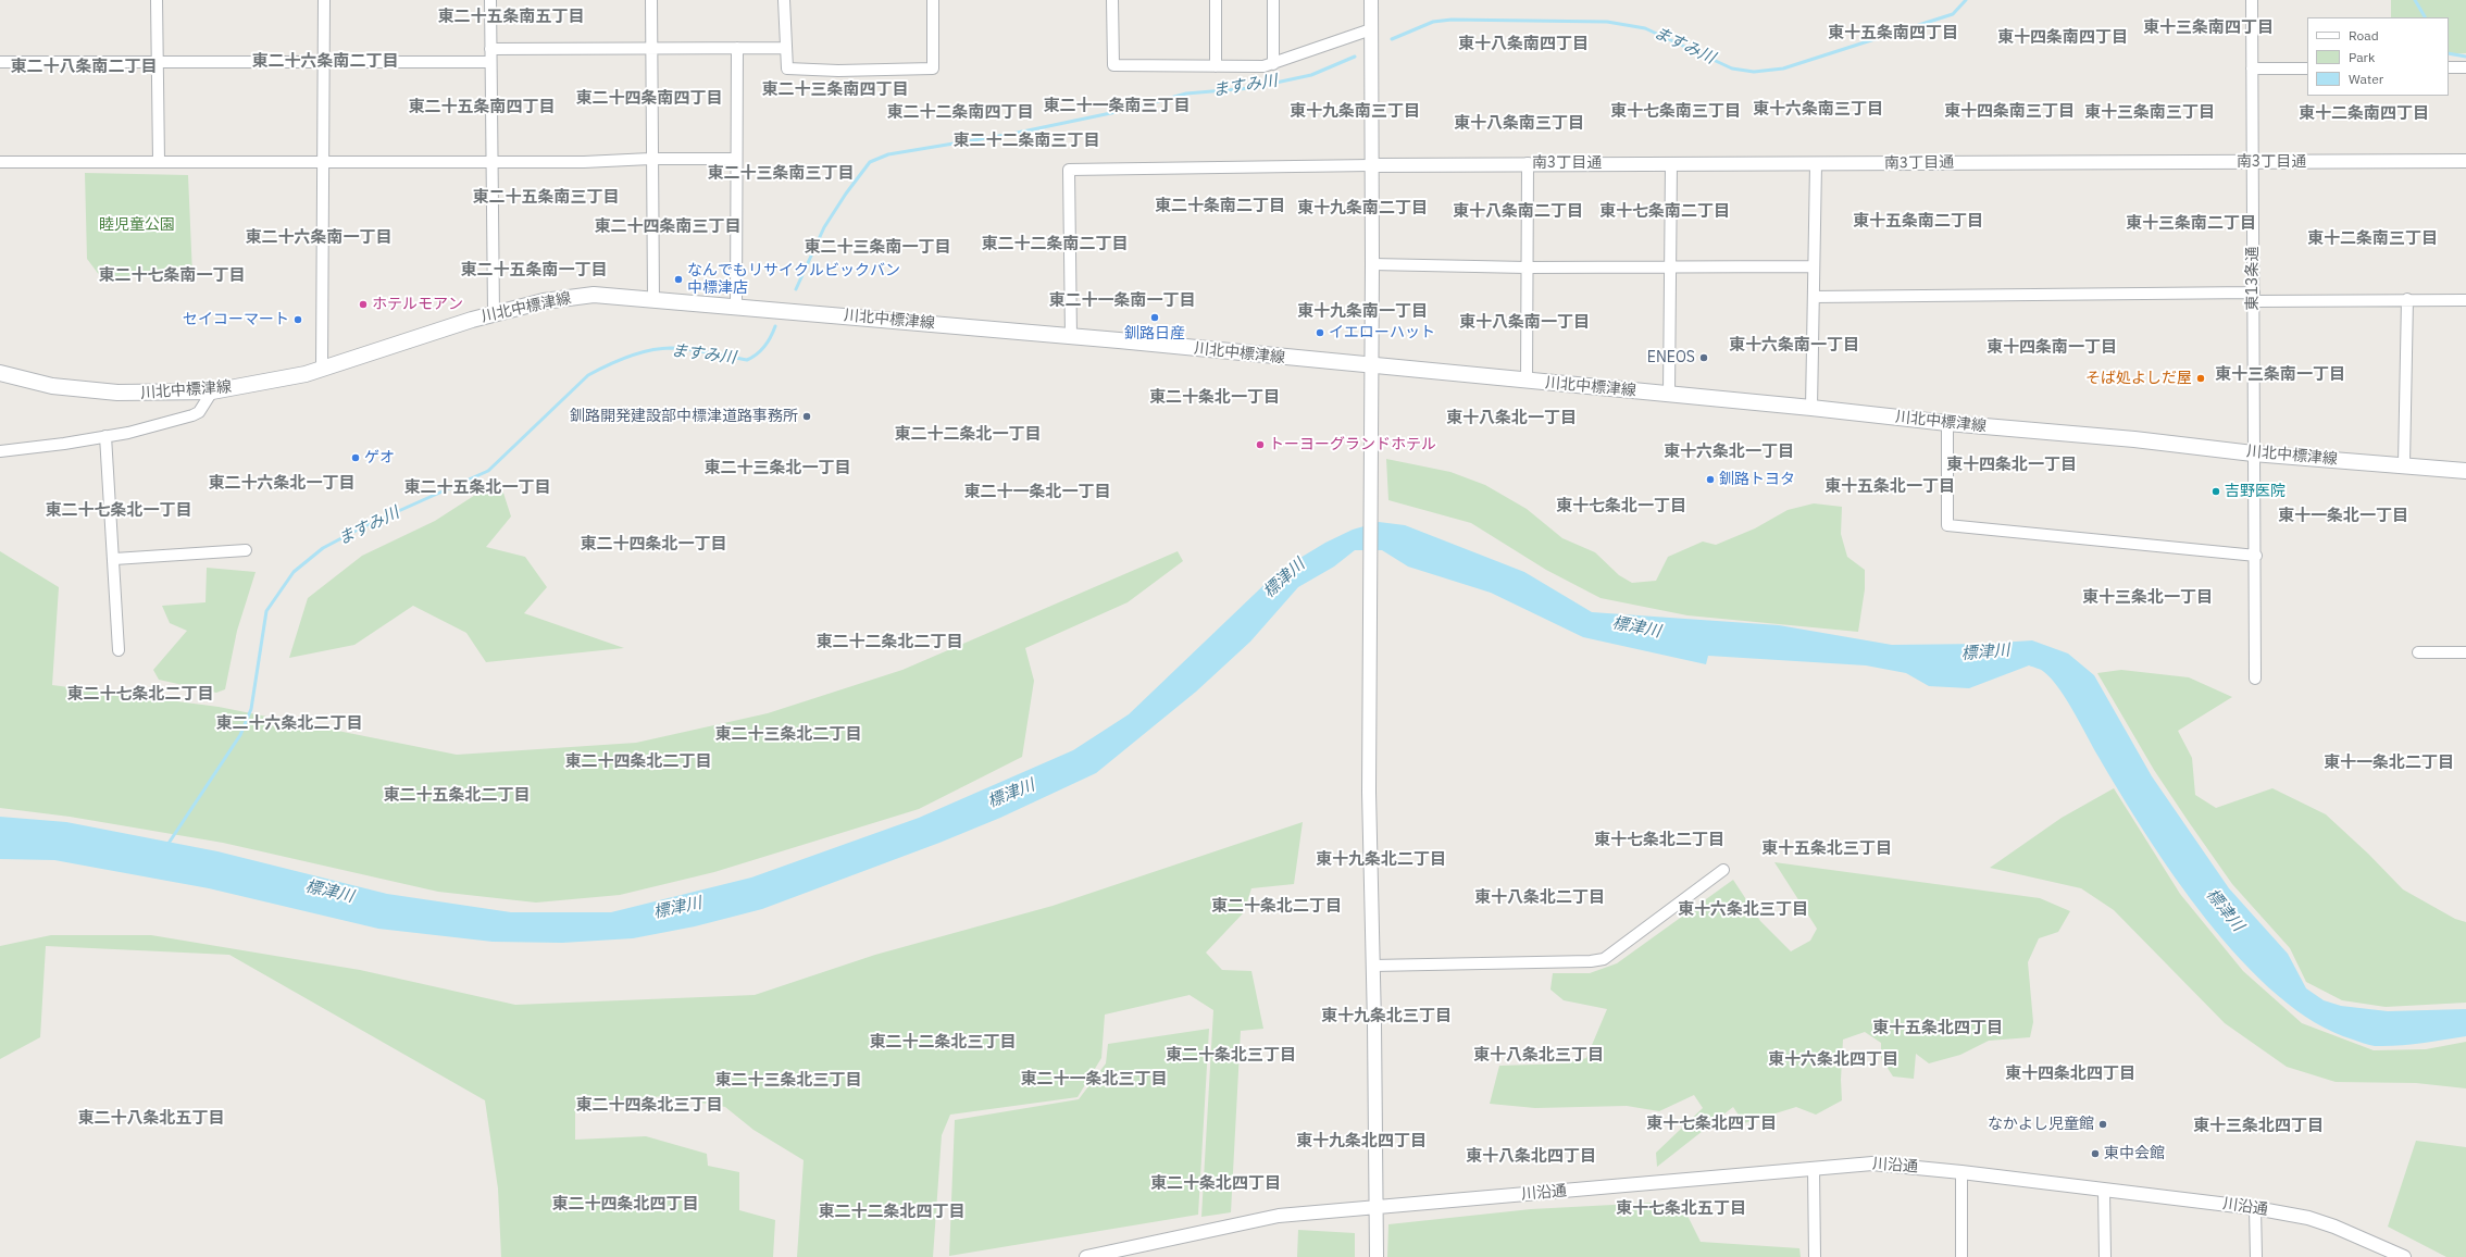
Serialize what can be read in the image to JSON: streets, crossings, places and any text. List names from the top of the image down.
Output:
{
  "streets": {
    "main road": ["川北中標津線"],
    "street": ["南3丁目通", "東13条通", "川沿通"]
  },
  "crossings": [
    ["南3丁目通", "東13条通"],
    ["東13条通", "川北中標津線"]
  ],
  "districts": [
    "東二十五条南五丁目",
    "東十三条南四丁目",
    "東十五条南四丁目",
    "東十四条南四丁目",
    "東十八条南四丁目",
    "東二十六条南二丁目",
    "東二十八条南二丁目",
    "東二十三条南四丁目",
    "東二十四条南四丁目",
    "東二十一条南三丁目",
    "東二十五条南四丁目",
    "東十六条南三丁目",
    "東十九条南三丁目",
    "東十七条南三丁目",
    "東十四条南三丁目",
    "東二十二条南四丁目",
    "東十三条南三丁目",
    "東十二条南四丁目",
    "東十八条南三丁目",
    "東二十二条南三丁目",
    "東二十三条南三丁目",
    "東二十五条南三丁目",
    "東二十条南二丁目",
    "東十九条南二丁目",
    "東十八条南二丁目",
    "東十七条南二丁目",
    "東十五条南二丁目",
    "東十三条南二丁目",
    "東二十四条南三丁目",
    "東二十六条南一丁目",
    "東十二条南三丁目",
    "東二十二条南二丁目",
    "東二十三条南一丁目",
    "東二十五条南一丁目",
    "東二十七条南一丁目",
    "東二十一条南一丁目",
    "東十九条南一丁目",
    "東十八条南一丁目",
    "東十六条南一丁目",
    "東十四条南一丁目",
    "東十三条南一丁目",
    "東二十条北一丁目",
    "東十八条北一丁目",
    "東二十二条北一丁目",
    "東十六条北一丁目",
    "東十四条北一丁目",
    "東二十三条北一丁目",
    "東二十六条北一丁目",
    "東十五条北一丁目",
    "東二十五条北一丁目",
    "東二十一条北一丁目",
    "東十七条北一丁目",
    "東二十七条北一丁目",
    "東十一条北一丁目",
    "東二十四条北一丁目",
    "東十三条北一丁目",
    "東二十二条北二丁目",
    "東二十七条北二丁目",
    "東二十六条北二丁目",
    "東二十三条北二丁目",
    "東二十四条北二丁目",
    "東十一条北二丁目",
    "東二十五条北二丁目",
    "東十七条北二丁目",
    "東十五条北三丁目",
    "東十九条北二丁目",
    "東十八条北二丁目",
    "東二十条北二丁目",
    "東十六条北三丁目",
    "東十九条北三丁目",
    "東十五条北四丁目",
    "東二十二条北三丁目",
    "東二十条北三丁目",
    "東十八条北三丁目",
    "東十六条北四丁目",
    "東十四条北四丁目",
    "東二十一条北三丁目",
    "東二十三条北三丁目",
    "東二十四条北三丁目",
    "東二十八条北五丁目",
    "東十七条北四丁目",
    "東十三条北四丁目",
    "東十九条北四丁目",
    "東十八条北四丁目",
    "東二十条北四丁目",
    "東二十四条北四丁目",
    "東十七条北五丁目",
    "東二十二条北四丁目"
  ],
  "water": ["ますみ川", "標津川"],
  "parks": ["睦児童公園"],
  "places": [
    "なんでもリサイクルビックバン 中標津店",
    "ホテルモアン",
    "釧路日産",
    "セイコーマート",
    "イエローハット",
    "ENEOS",
    "そば処よしだ屋",
    "釧路開発建設部中標津道路事務所",
    "トーヨーグランドホテル",
    "ゲオ",
    "釧路トヨタ",
    "吉野医院",
    "なかよし児童館",
    "東中会館"
  ],
  "legend": ["Road", "Park", "Water"]
}
